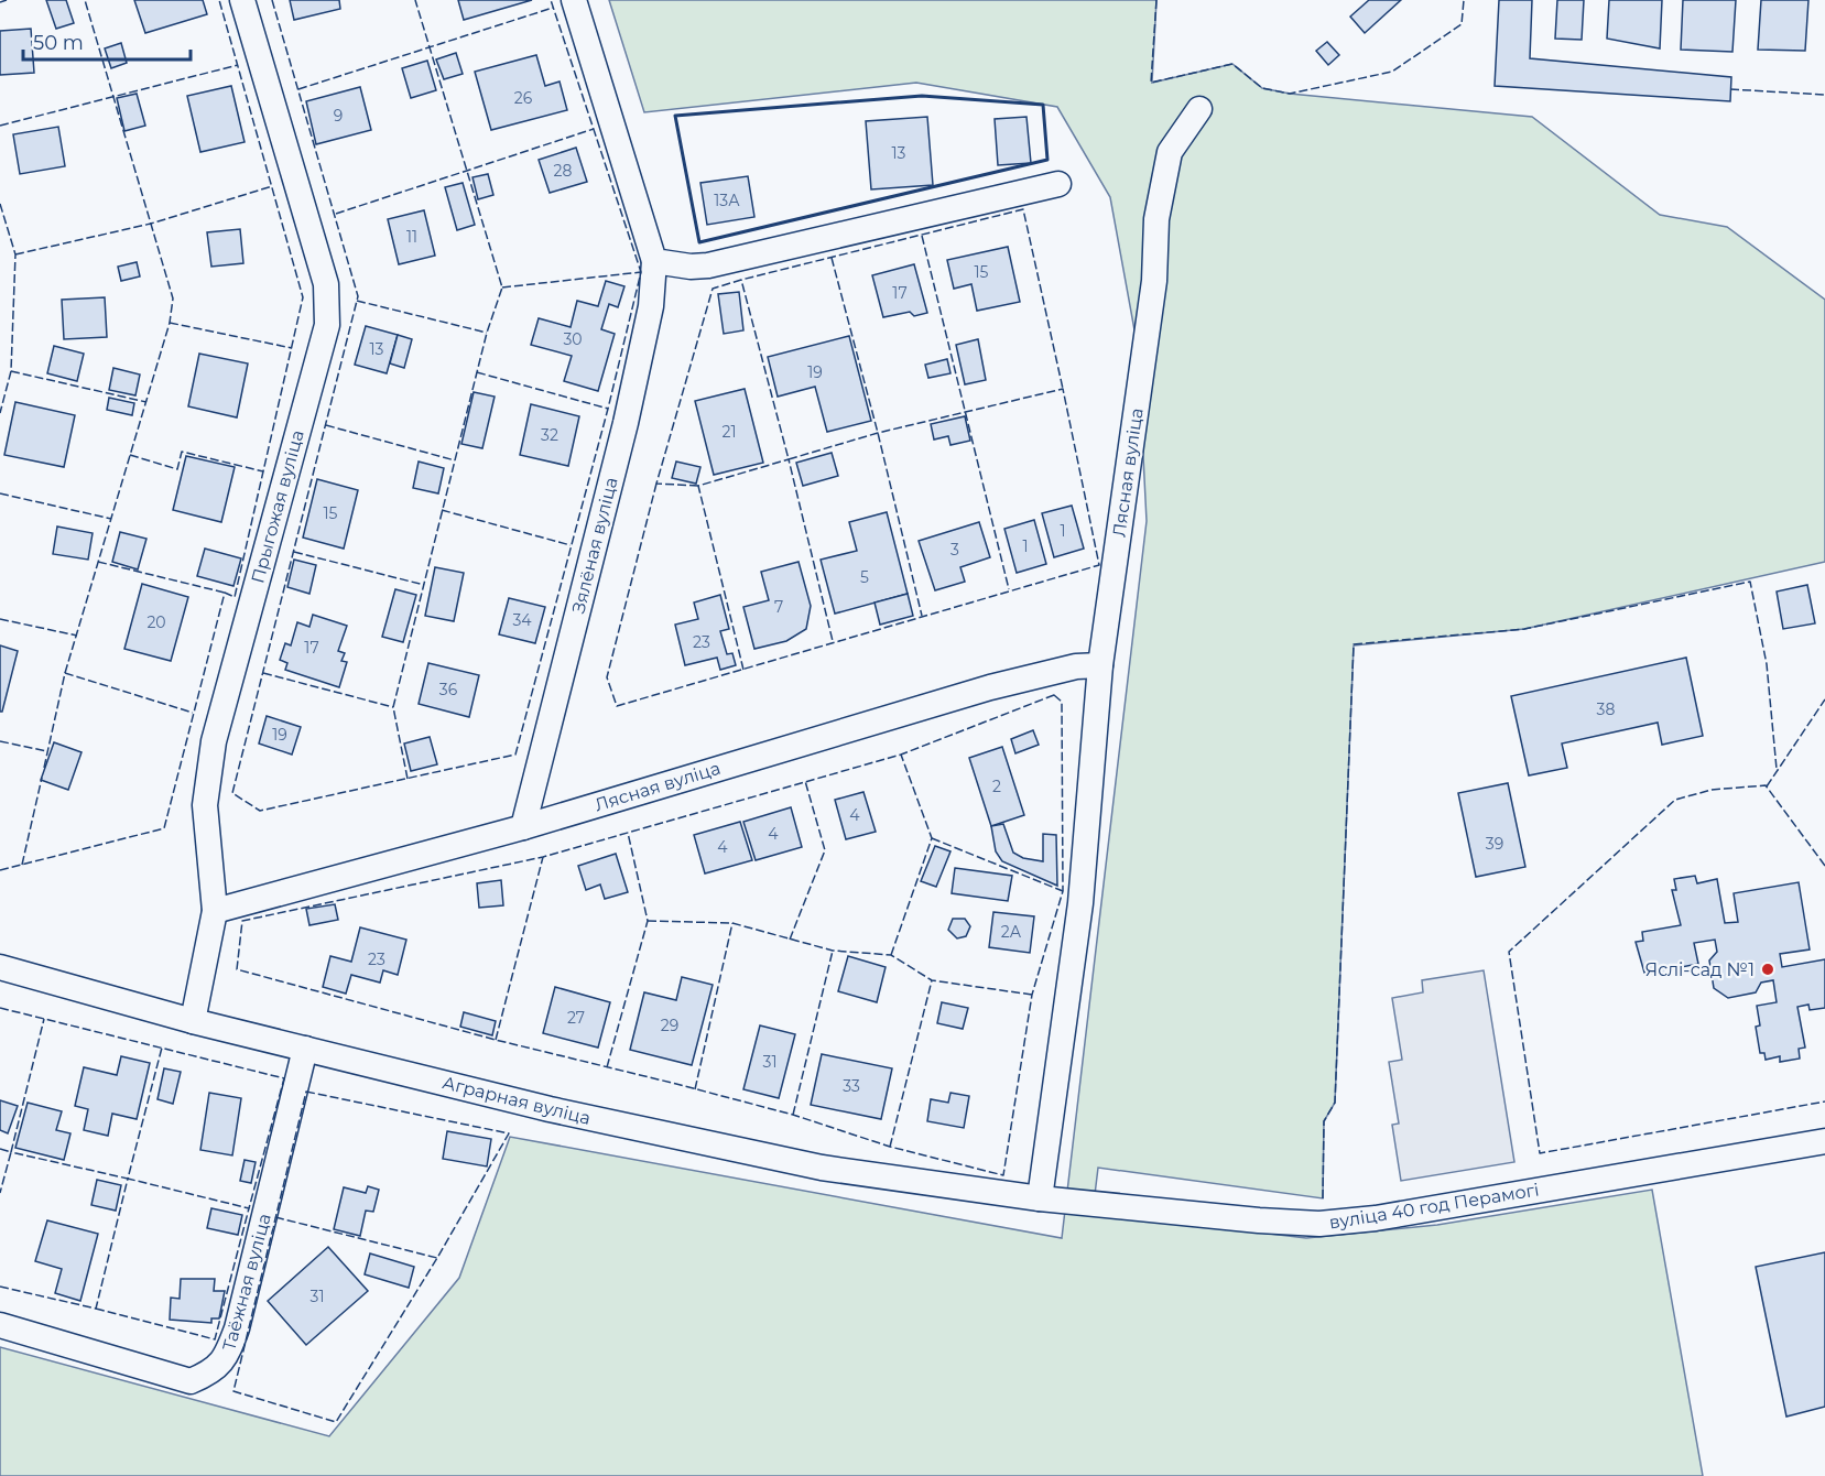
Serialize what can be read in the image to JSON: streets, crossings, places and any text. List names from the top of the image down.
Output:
{
  "streets": {
    "street": [
      "Лясная вуліца",
      "Прыгожая вуліца",
      "Зялёная вуліца",
      "Аграрная вуліца",
      "вуліца 40 год Перамогі",
      "Таёжная вуліца"
    ]
  },
  "crossings": [
    ["Лясная вуліца", "Прыгожая вуліца"],
    ["Лясная вуліца", "Зялёная вуліца"],
    ["Лясная вуліца", "Аграрная вуліца"],
    ["Лясная вуліца", "вуліца 40 год Перамогі"],
    ["Прыгожая вуліца", "Аграрная вуліца"],
    ["Аграрная вуліца", "вуліца 40 год Перамогі"],
    ["Аграрная вуліца", "Таёжная вуліца"]
  ],
  "places": ["Яслі-сад №1"],
  "house_numbers": [
    "26",
    "9",
    "13",
    "28",
    "13А",
    "11",
    "15",
    "17",
    "30",
    "13",
    "19",
    "21",
    "32",
    "15",
    "1",
    "1",
    "3",
    "5",
    "7",
    "34",
    "20",
    "23",
    "17",
    "36",
    "38",
    "19",
    "2",
    "4",
    "4",
    "39",
    "4",
    "2А",
    "23",
    "27",
    "29",
    "31",
    "33",
    "31"
  ],
  "scale_bar": "50 m"
}
